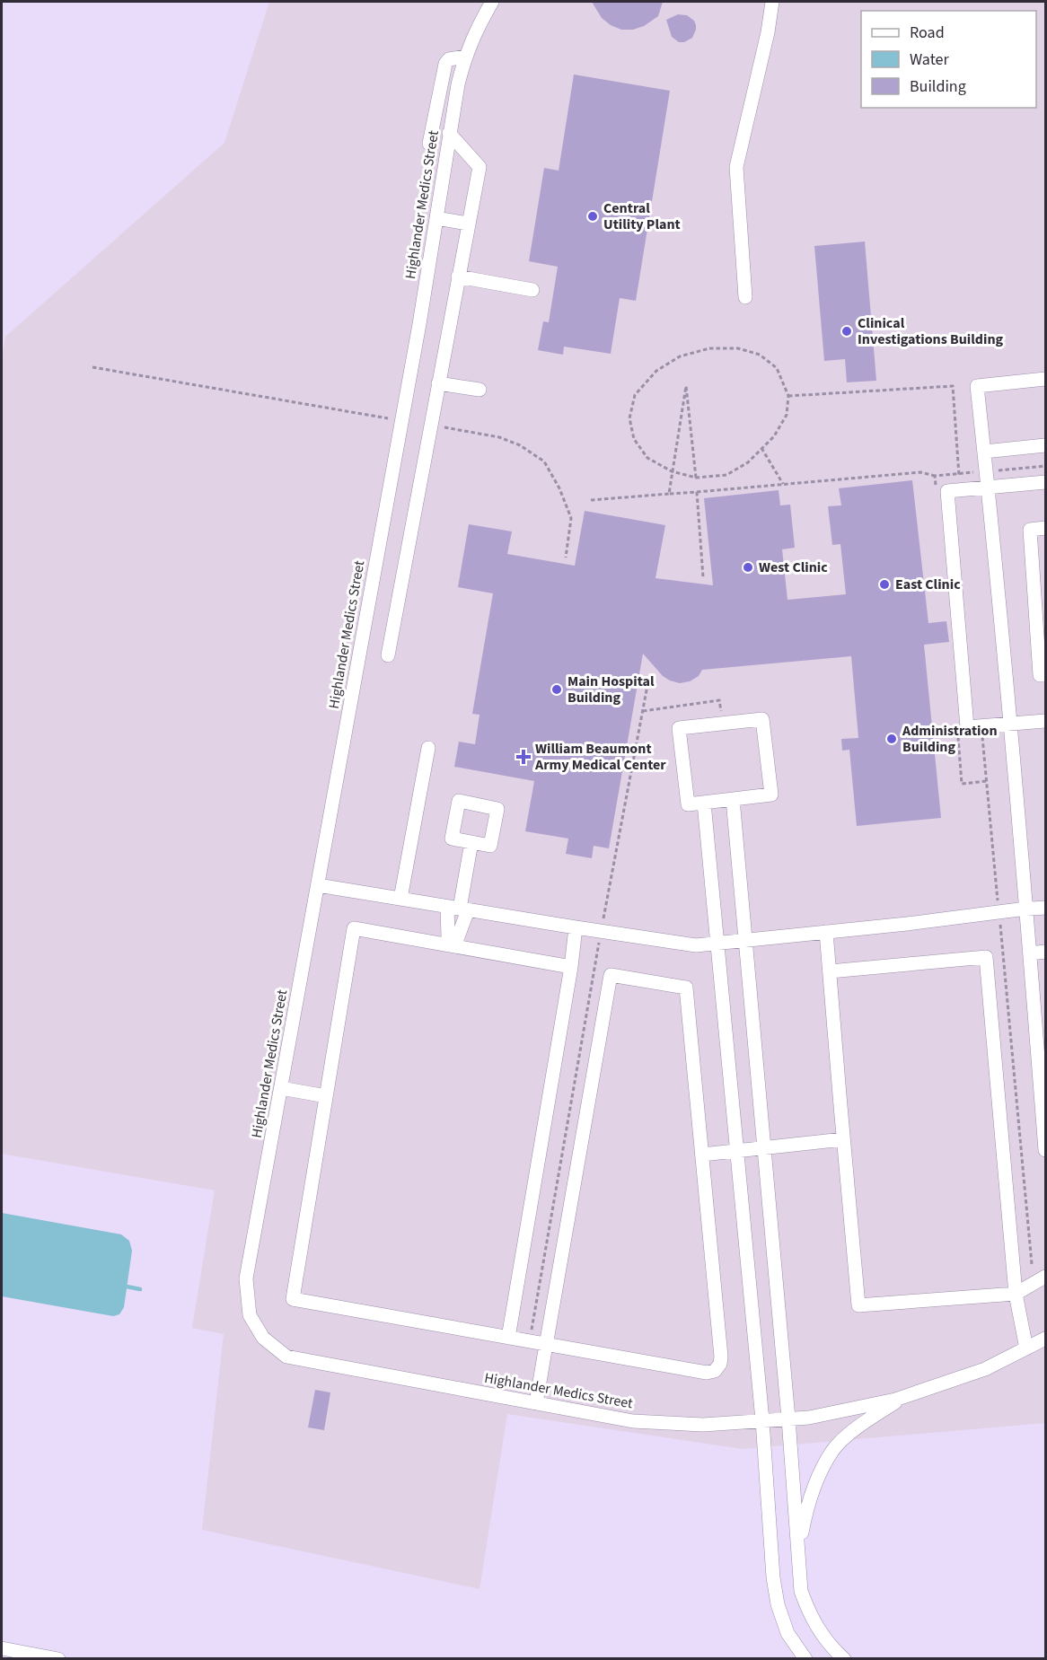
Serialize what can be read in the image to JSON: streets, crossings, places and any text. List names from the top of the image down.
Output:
{
  "streets": {
    "street": ["Highlander Medics Street"]
  },
  "places": {
    "other": [
      "Central Utility Plant",
      "Clinical Investigations Building",
      "West Clinic",
      "East Clinic",
      "Main Hospital Building",
      "Administration Building"
    ],
    "health": ["William Beaumont Army Medical Center"]
  },
  "legend": ["Road", "Water", "Building"]
}
